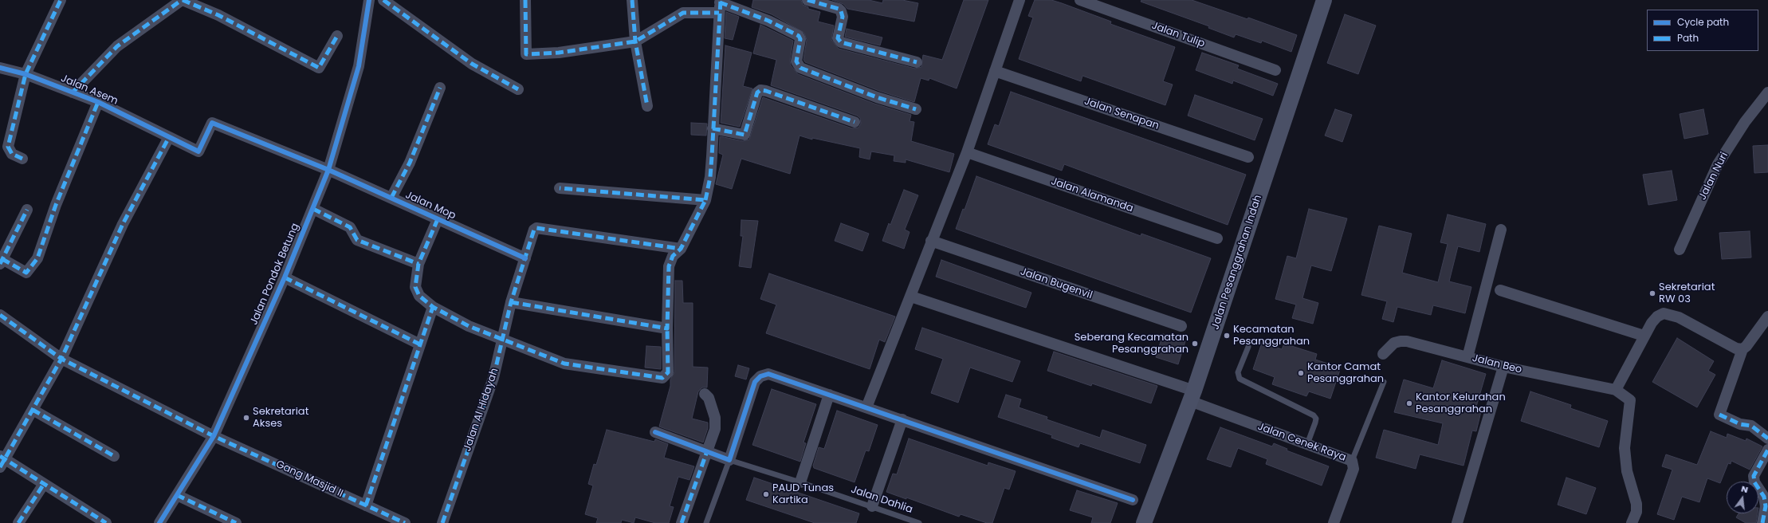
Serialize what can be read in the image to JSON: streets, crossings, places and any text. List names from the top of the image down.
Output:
{
  "streets": {
    "street": [
      "Jalan Tulip",
      "Jalan Asem",
      "Jalan Senapan",
      "Jalan Nuri",
      "Jalan Alamanda",
      "Jalan Mop",
      "Jalan Pesanggrahan Indah",
      "Jalan Pondok Betung",
      "Jalan Bugenvil",
      "Jalan Beo",
      "Jalan Al Hidayah",
      "Jalan Cenek Raya",
      "Gang Masjid II"
    ],
    "lane": ["Jalan Dahlia"]
  },
  "crossings": [
    ["Jalan Asem", "Jalan Mop"],
    ["Jalan Asem", "Jalan Pondok Betung"],
    ["Jalan Mop", "Jalan Pondok Betung"],
    ["Jalan Mop", "Jalan Al Hidayah"],
    ["Jalan Pesanggrahan Indah", "Jalan Cenek Raya"],
    ["Jalan Pondok Betung", "Gang Masjid II"]
  ],
  "places": [
    "Sekretariat RW 03",
    "Kecamatan Pesanggrahan",
    "Seberang Kecamatan Pesanggrahan",
    "Kantor Camat Pesanggrahan",
    "Kantor Kelurahan Pesanggrahan",
    "Sekretariat Akses",
    "PAUD Tunas Kartika"
  ],
  "legend": ["Cycle path", "Path"],
  "north": "top"
}
